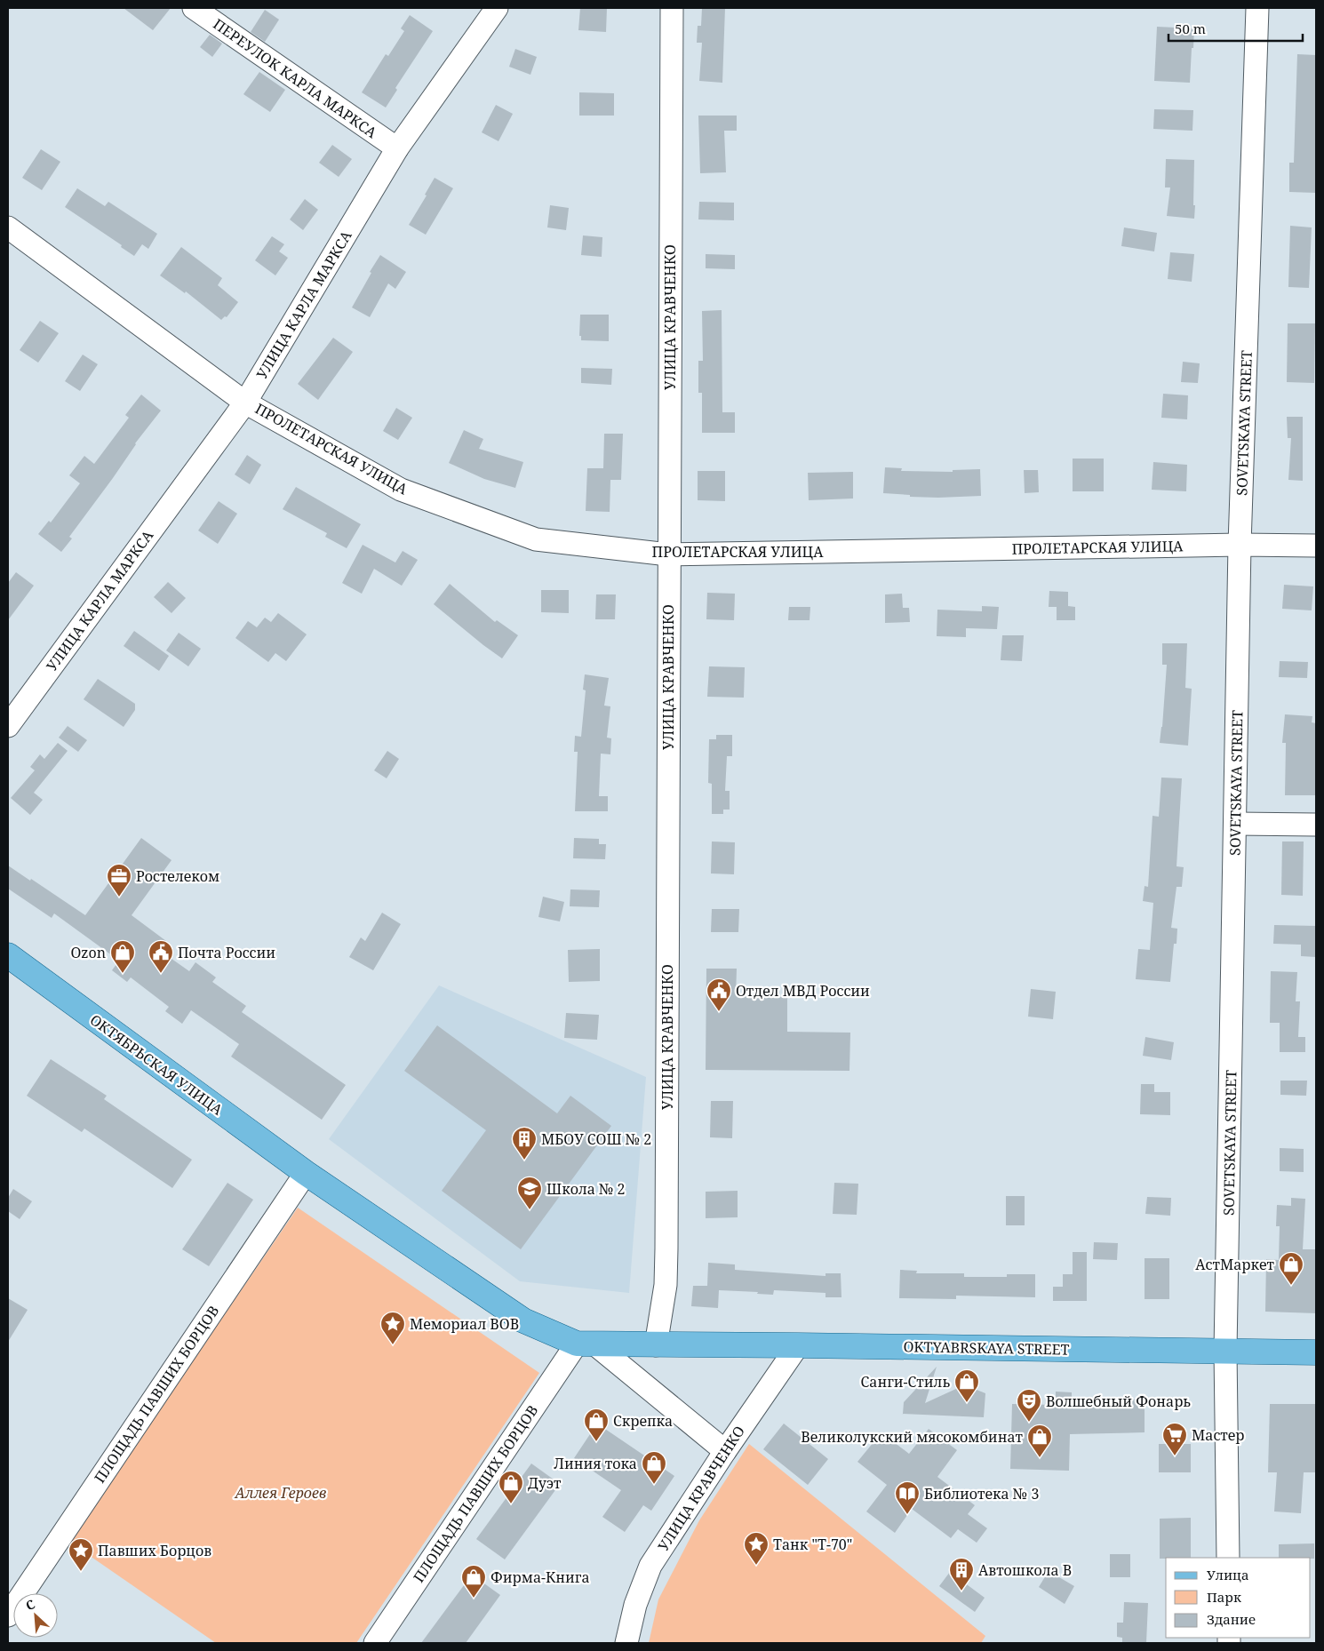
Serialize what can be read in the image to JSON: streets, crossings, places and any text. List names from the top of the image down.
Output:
{
  "streets": {
    "main road": ["ОКТЯБРЬСКАЯ УЛИЦА", "OKTYABRSKAYA STREET"],
    "street": [
      "ПЕРЕУЛОК КАРЛА МАРКСА",
      "УЛИЦА КАРЛА МАРКСА",
      "УЛИЦА КРАВЧЕНКО",
      "SOVETSKAYA STREET",
      "ПРОЛЕТАРСКАЯ УЛИЦА",
      "ПЛОЩАДЬ ПАВШИХ БОРЦОВ"
    ]
  },
  "crossings": [
    ["ПЕРЕУЛОК КАРЛА МАРКСА", "УЛИЦА КАРЛА МАРКСА"],
    ["УЛИЦА КАРЛА МАРКСА", "ПРОЛЕТАРСКАЯ УЛИЦА"],
    ["УЛИЦА КРАВЧЕНКО", "ПРОЛЕТАРСКАЯ УЛИЦА"],
    ["УЛИЦА КРАВЧЕНКО", "OKTYABRSKAYA STREET"],
    ["SOVETSKAYA STREET", "ПРОЛЕТАРСКАЯ УЛИЦА"],
    ["SOVETSKAYA STREET", "OKTYABRSKAYA STREET"],
    ["ОКТЯБРЬСКАЯ УЛИЦА", "OKTYABRSKAYA STREET"],
    ["ОКТЯБРЬСКАЯ УЛИЦА", "ПЛОЩАДЬ ПАВШИХ БОРЦОВ"],
    ["OKTYABRSKAYA STREET", "ПЛОЩАДЬ ПАВШИХ БОРЦОВ"]
  ],
  "parks": ["Аллея Героев"],
  "places": {
    "office": ["Ростелеком"],
    "shop": [
      "Ozon",
      "АстМаркет",
      "Санги-Стиль",
      "Скрепка",
      "Великолукский мясокомбинат",
      "Линия тока",
      "Дуэт",
      "Фирма-Книга"
    ],
    "public building": ["Почта России", "Отдел МВД России"],
    "building": ["МБОУ СОШ № 2", "Автошкола В"],
    "school or university": ["Школа № 2"],
    "place": ["Мемориал ВОВ", "Танк \"Т-70\"", "Павших Борцов"],
    "theatre": ["Волшебный Фонарь"],
    "supermarket": ["Мастер"],
    "library": ["Библиотека № 3"]
  },
  "legend": ["Улица", "Парк", "Здание"],
  "scale_bar": "50 m",
  "north": "top left"
}
